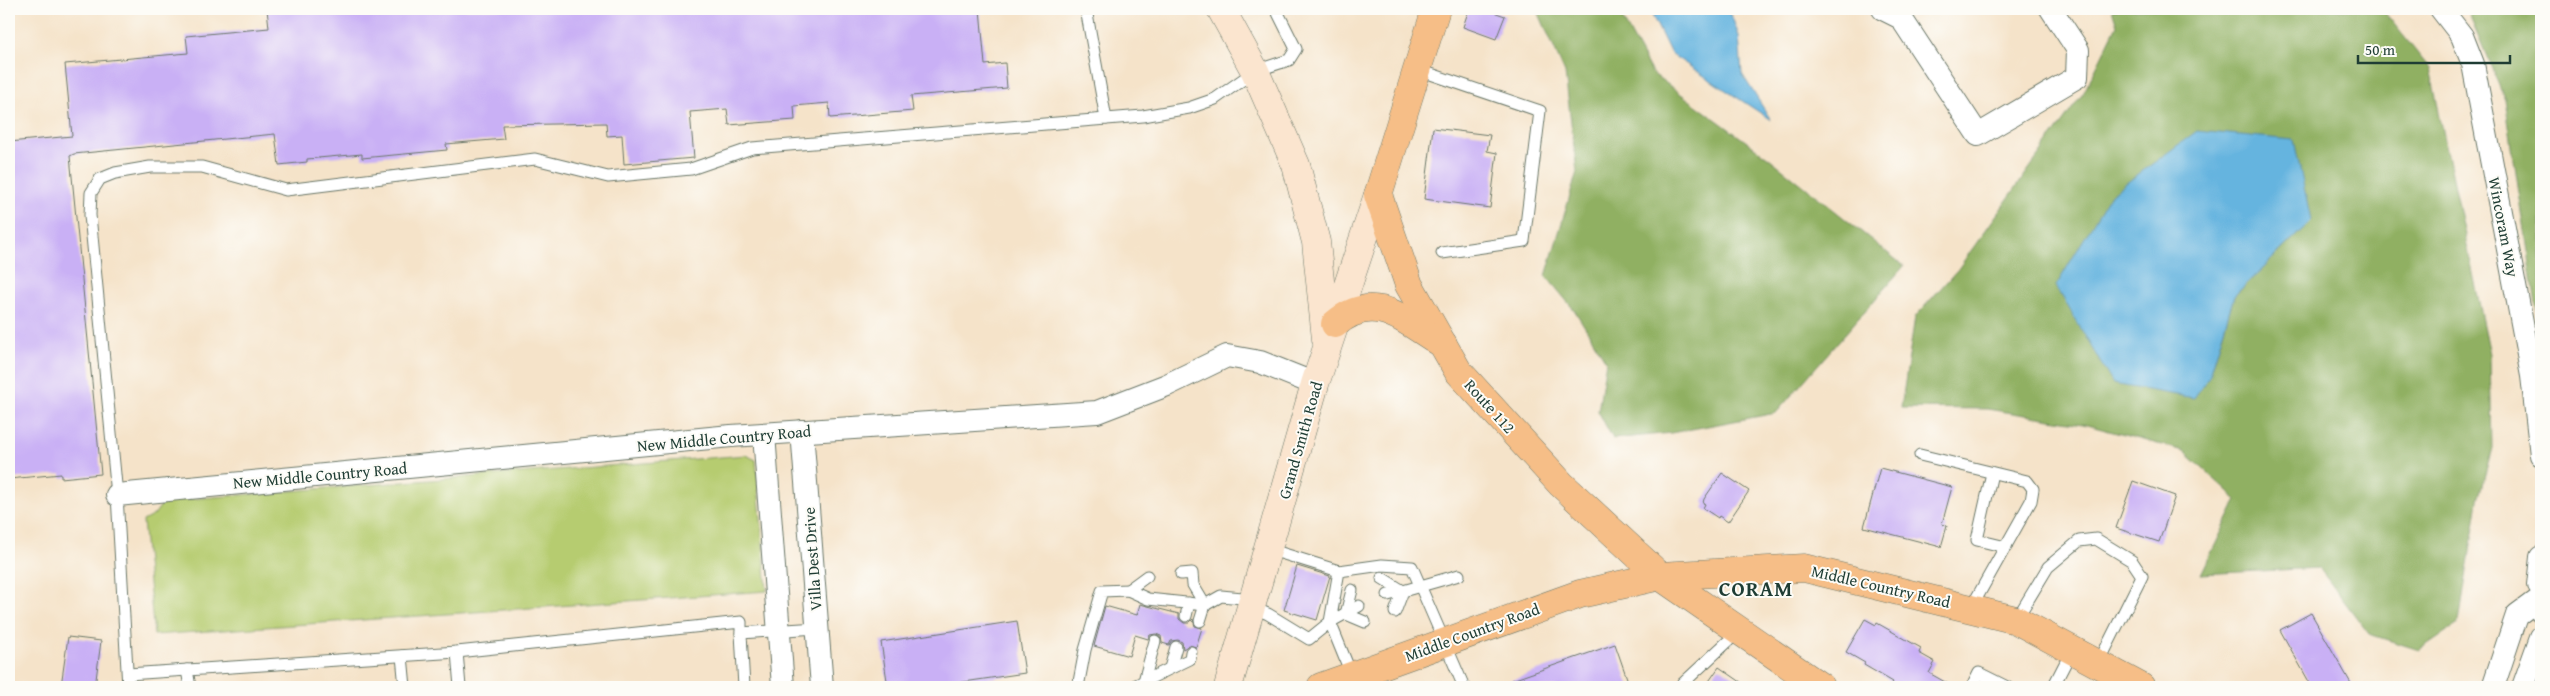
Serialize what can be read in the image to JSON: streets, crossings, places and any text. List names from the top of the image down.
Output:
{
  "streets": {
    "main road": ["Route 112", "Grand Smith Road", "Middle Country Road"],
    "street": ["Wincoram Way", "New Middle Country Road", "Villa Dest Drive"]
  },
  "crossings": [
    ["Route 112", "Grand Smith Road"],
    ["Route 112", "Middle Country Road"],
    ["New Middle Country Road", "Grand Smith Road"],
    ["New Middle Country Road", "Villa Dest Drive"]
  ],
  "districts": ["CORAM"],
  "scale_bar": "50 m"
}
